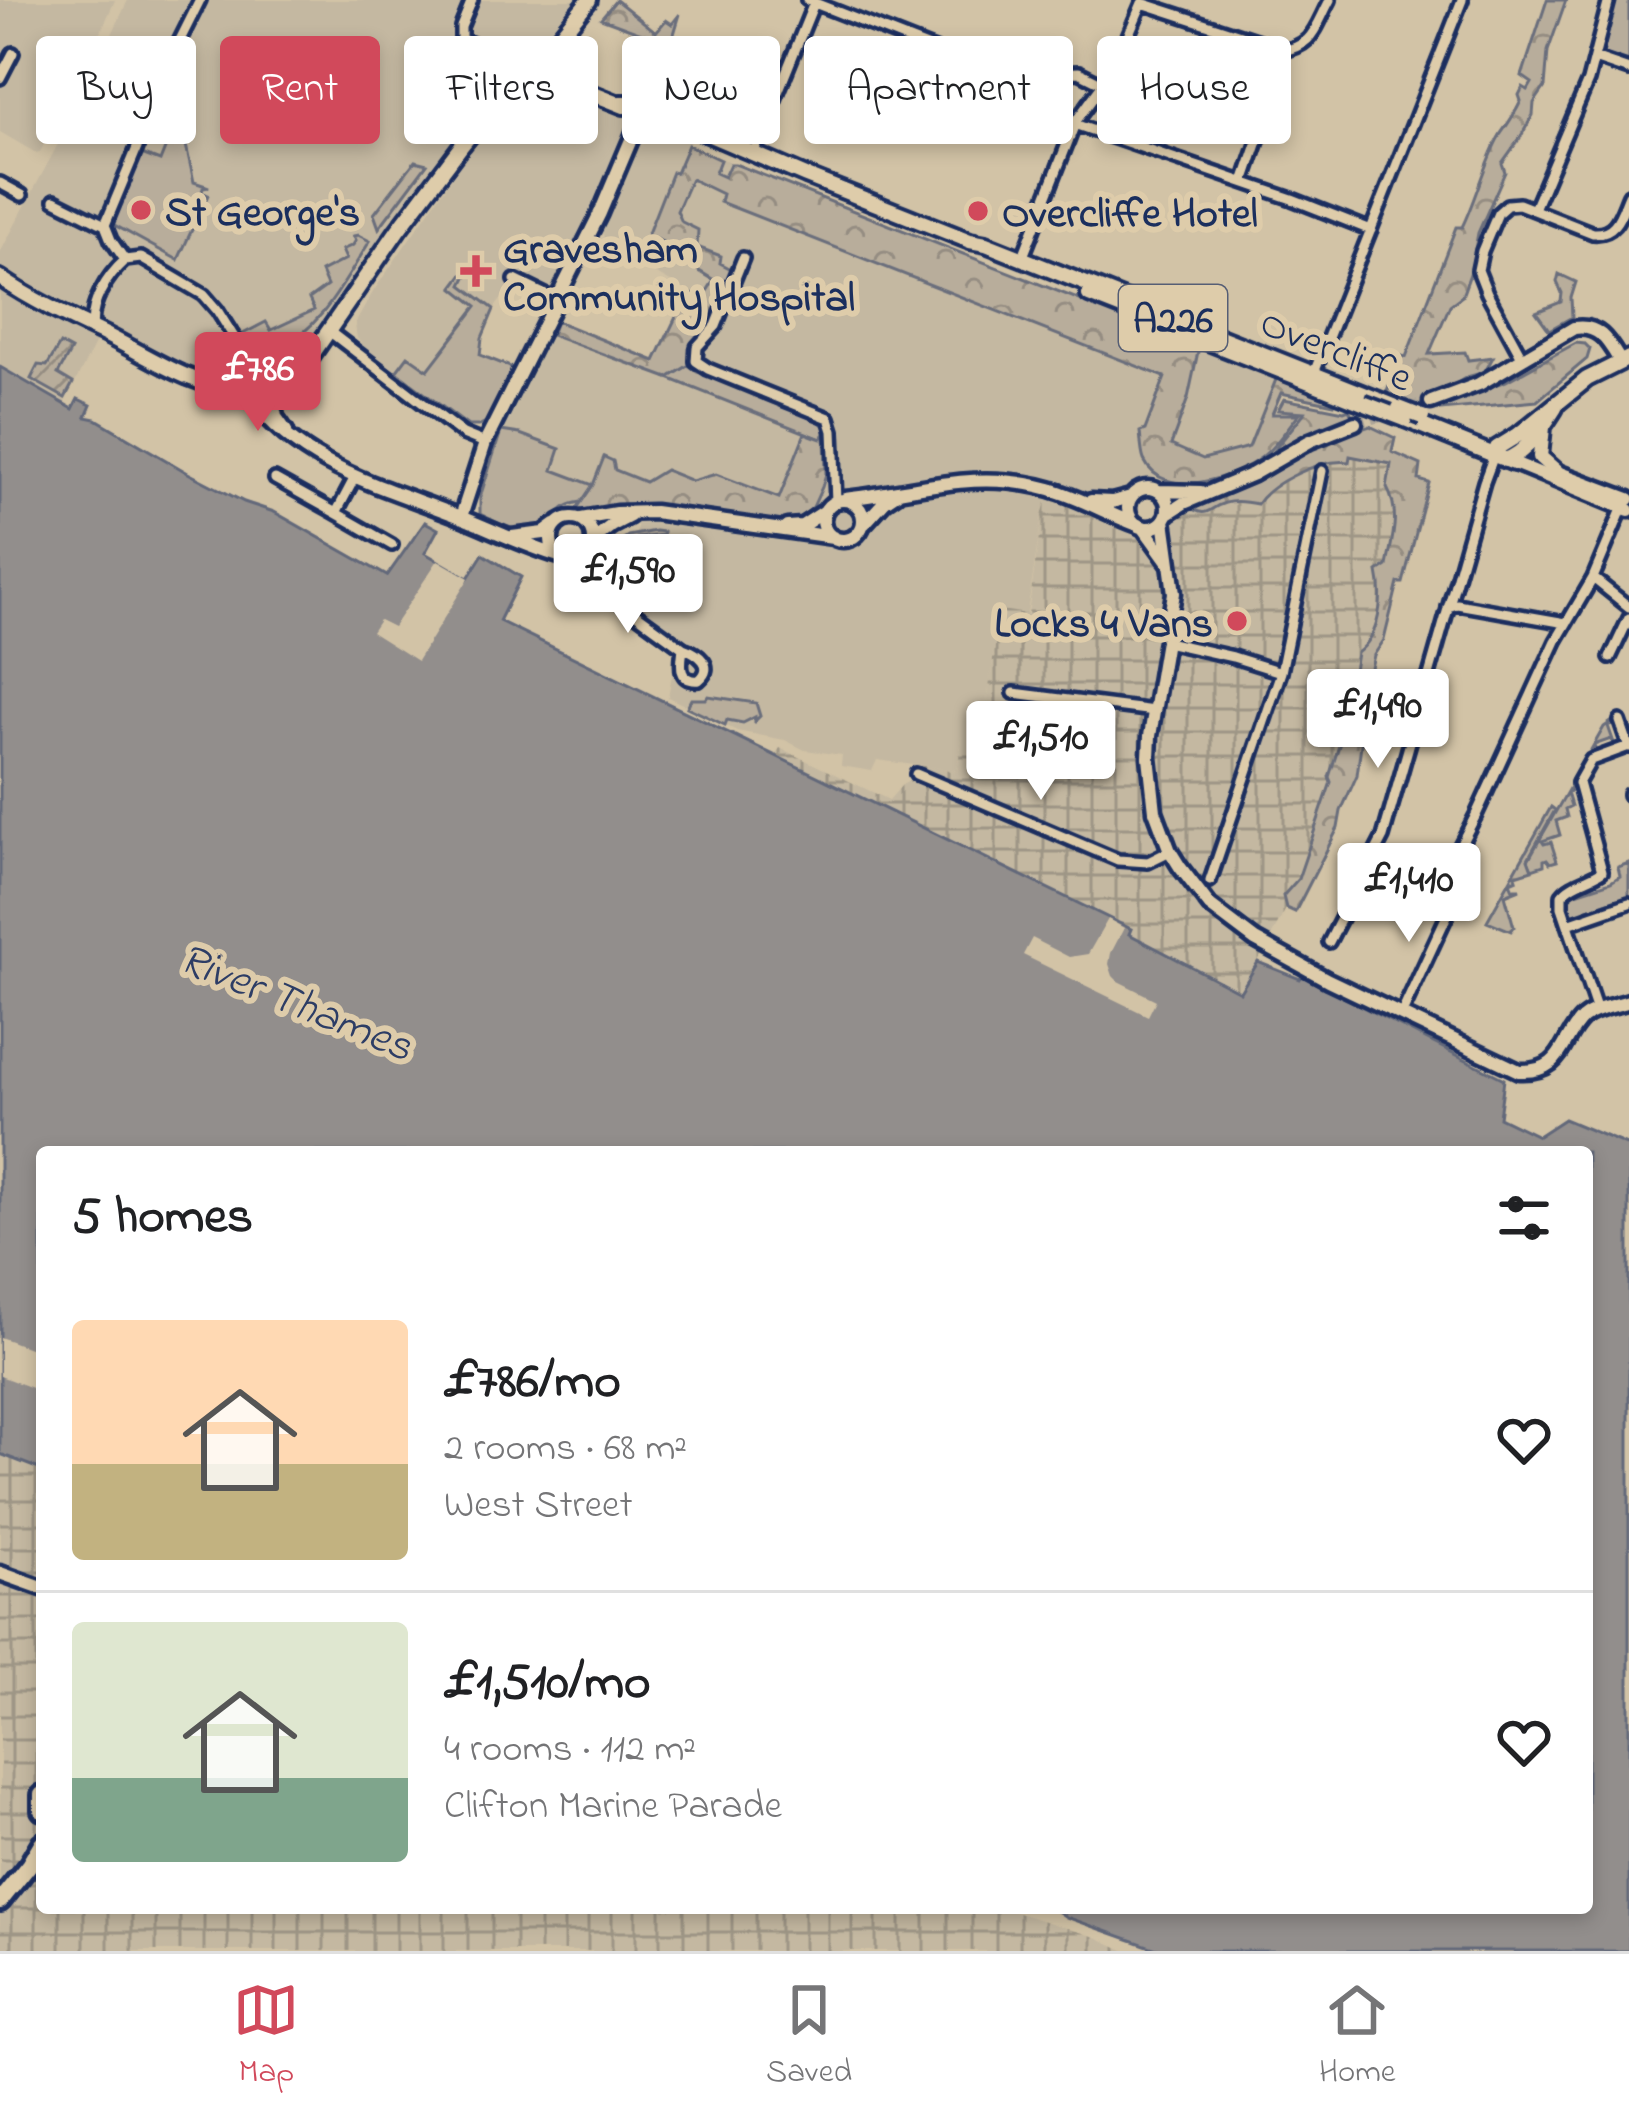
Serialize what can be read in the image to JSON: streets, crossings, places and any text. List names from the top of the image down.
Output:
{
  "streets": {
    "main road": ["A226", "Overcliffe"]
  },
  "water": ["River Thames"],
  "places": {
    "other": ["St George's", "Overcliffe Hotel", "Locks 4 Vans"],
    "health": ["Gravesham Community Hospital"]
  },
  "page": {
    "chip": [
      "Buy",
      "Rent",
      "Filters",
      "New",
      "Apartment",
      "House"
    ],
    "price": [
      "£786",
      "£1,590",
      "£1,490",
      "£1,510",
      "£1,410"
    ],
    "heading": "5 homes",
    "list": [
      {
        "name": "£786/mo",
        "note": "2 rooms · 68 m² · West Street"
      },
      {
        "name": "£1,510/mo",
        "note": "4 rooms · 112 m² · Clifton Marine Parade"
      }
    ],
    "tabs": ["Map", "Saved", "Home"]
  }
}
